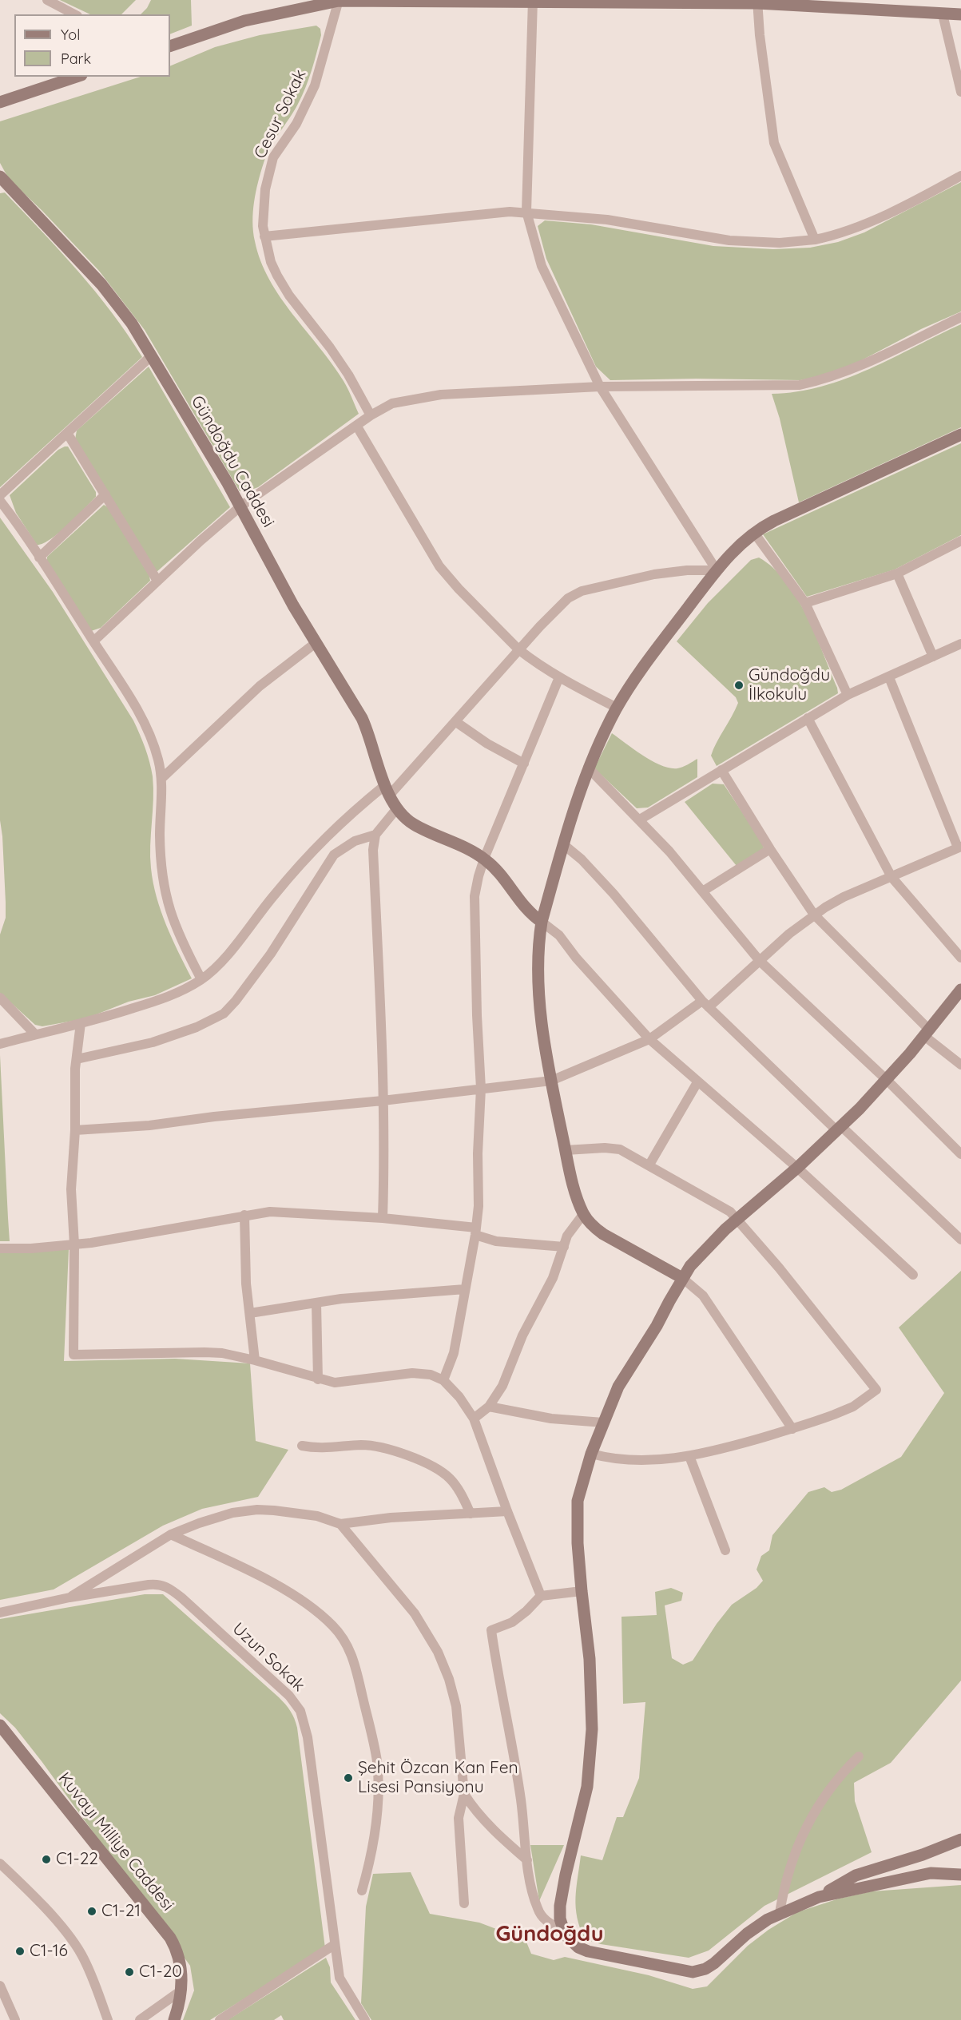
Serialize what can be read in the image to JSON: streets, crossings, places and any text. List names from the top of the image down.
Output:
{
  "streets": {
    "street": [
      "Cesur Sokak",
      "Gündoğdu Caddesi",
      "Uzun Sokak",
      "Kuvayı Milliye Caddesi"
    ]
  },
  "districts": ["Gündoğdu"],
  "places": [
    "Gündoğdu İlkokulu",
    "Şehit Özcan Kan Fen Lisesi Pansiyonu",
    "C1-22",
    "C1-21",
    "C1-16",
    "C1-20"
  ],
  "legend": ["Yol", "Park"]
}
